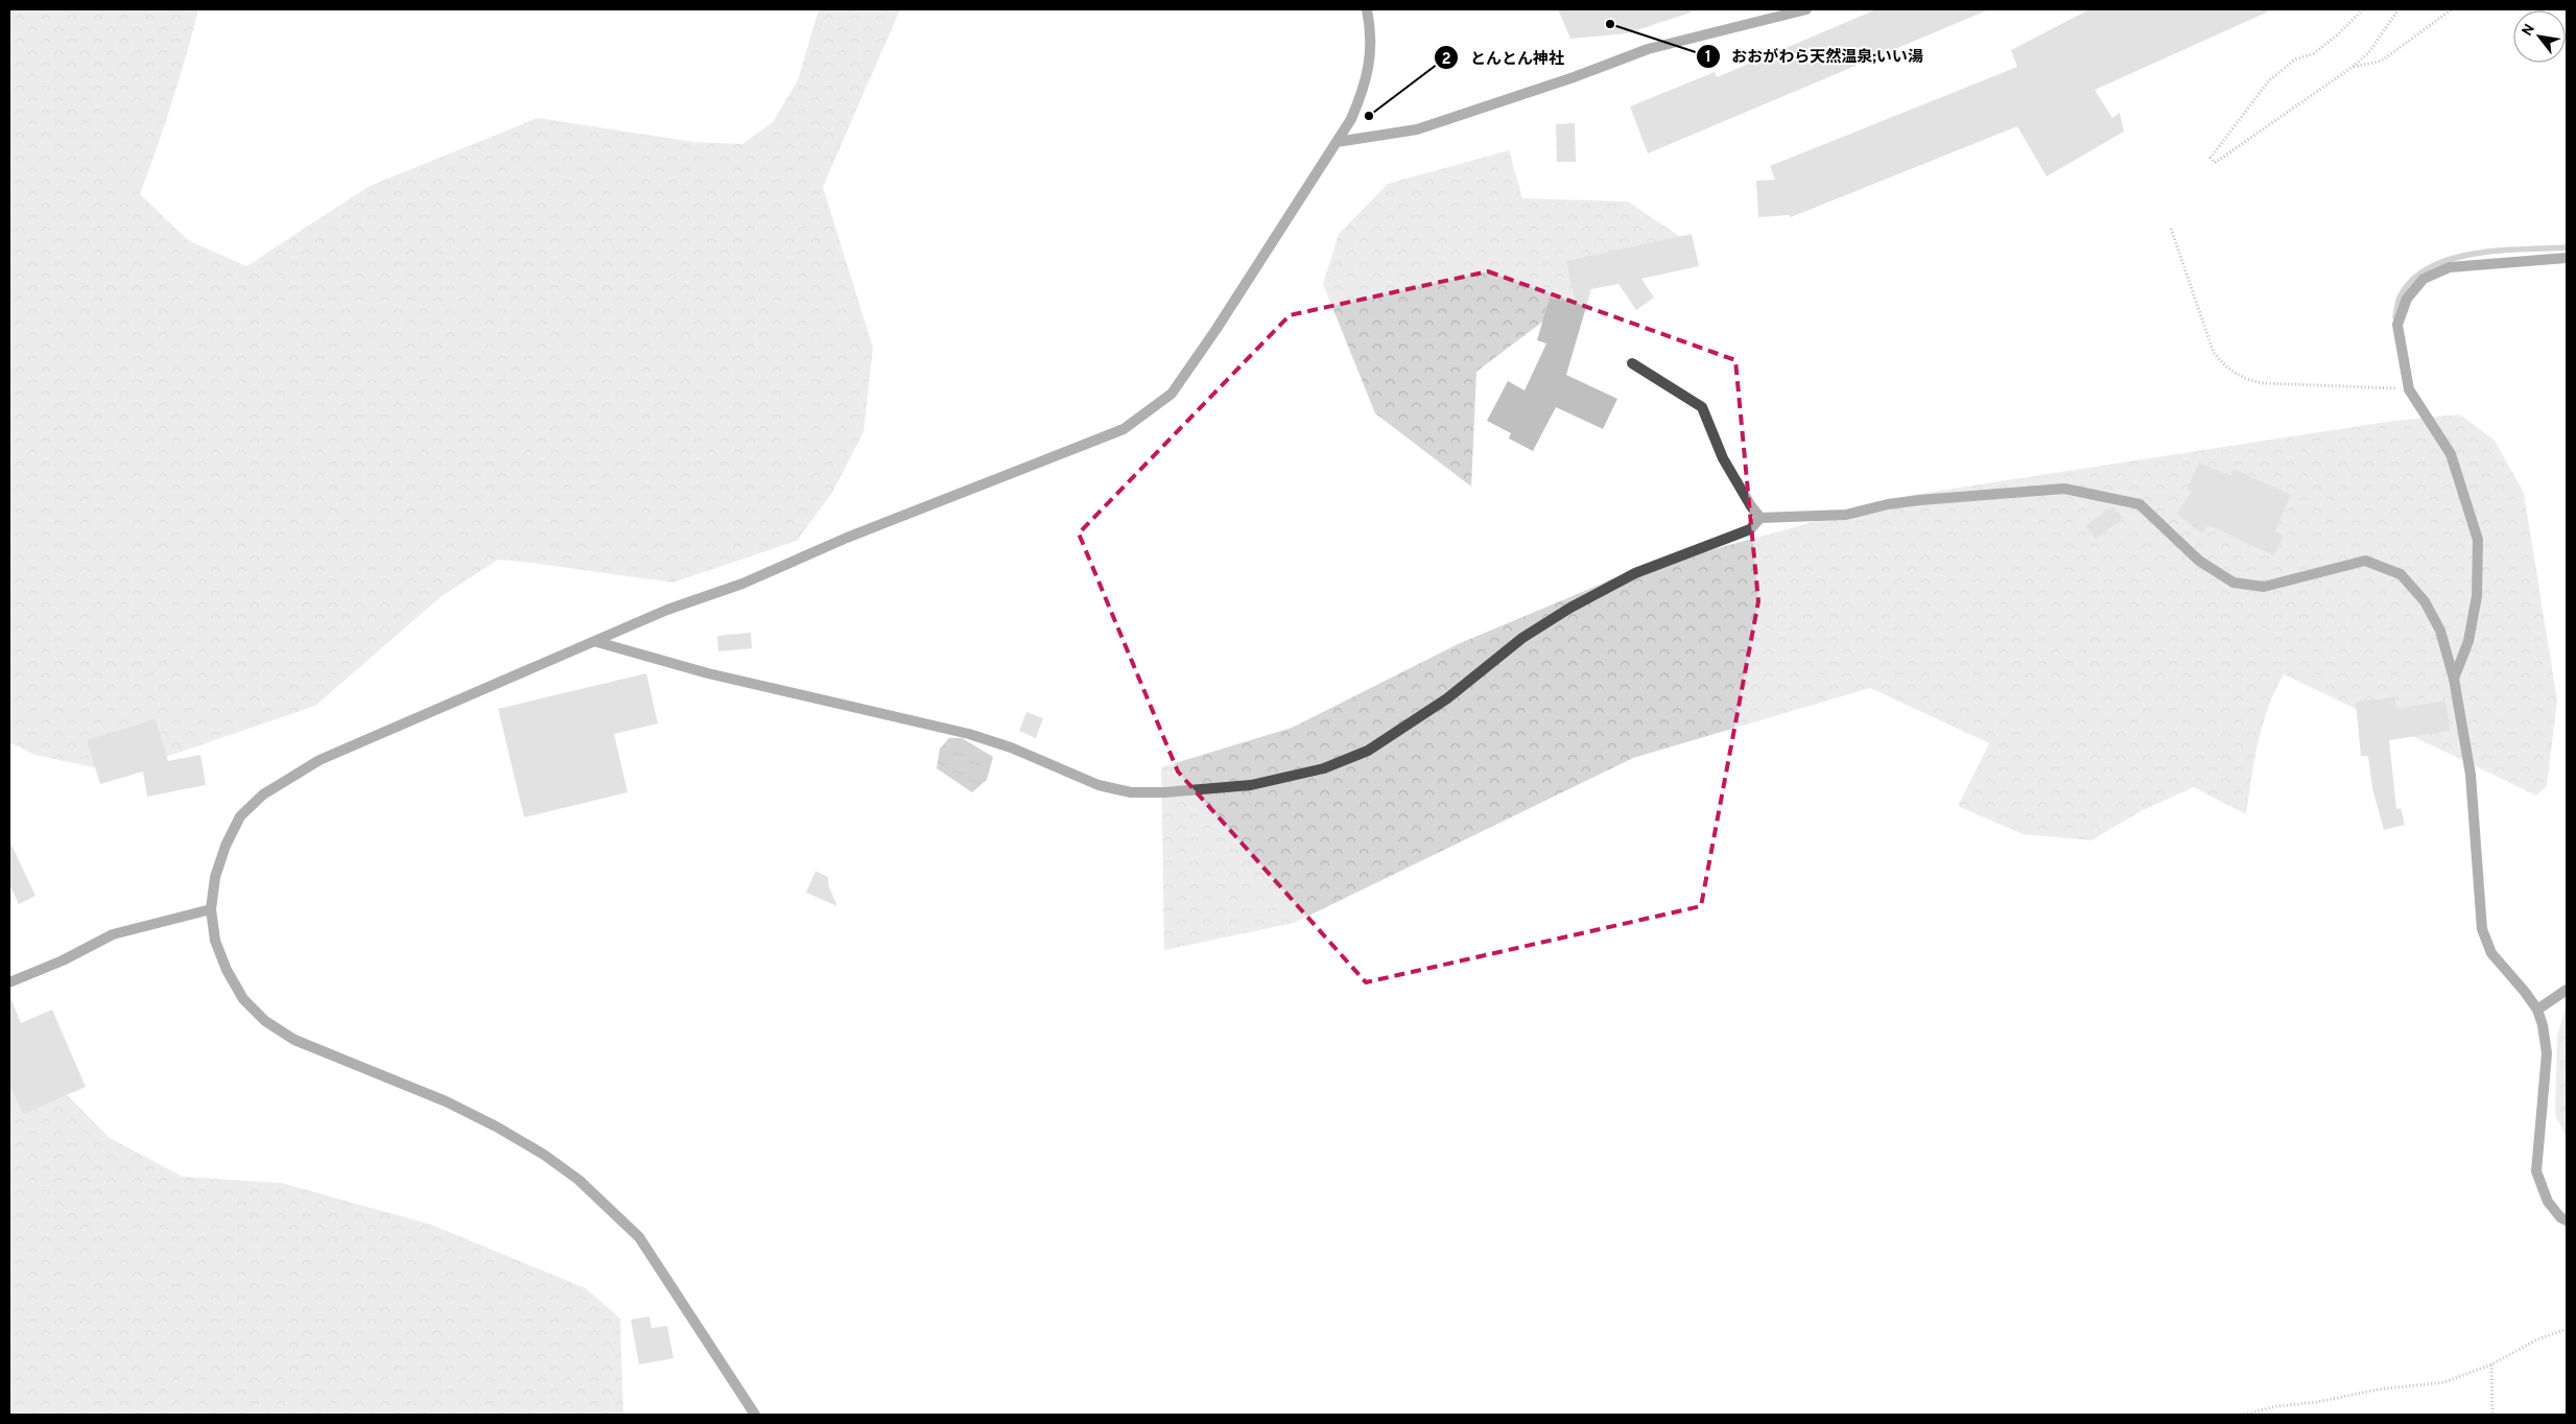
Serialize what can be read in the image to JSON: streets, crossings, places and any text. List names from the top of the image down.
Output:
{
  "places": ["おおがわら天然温泉;いい湯", "とんとん神社"],
  "north": "top left"
}
